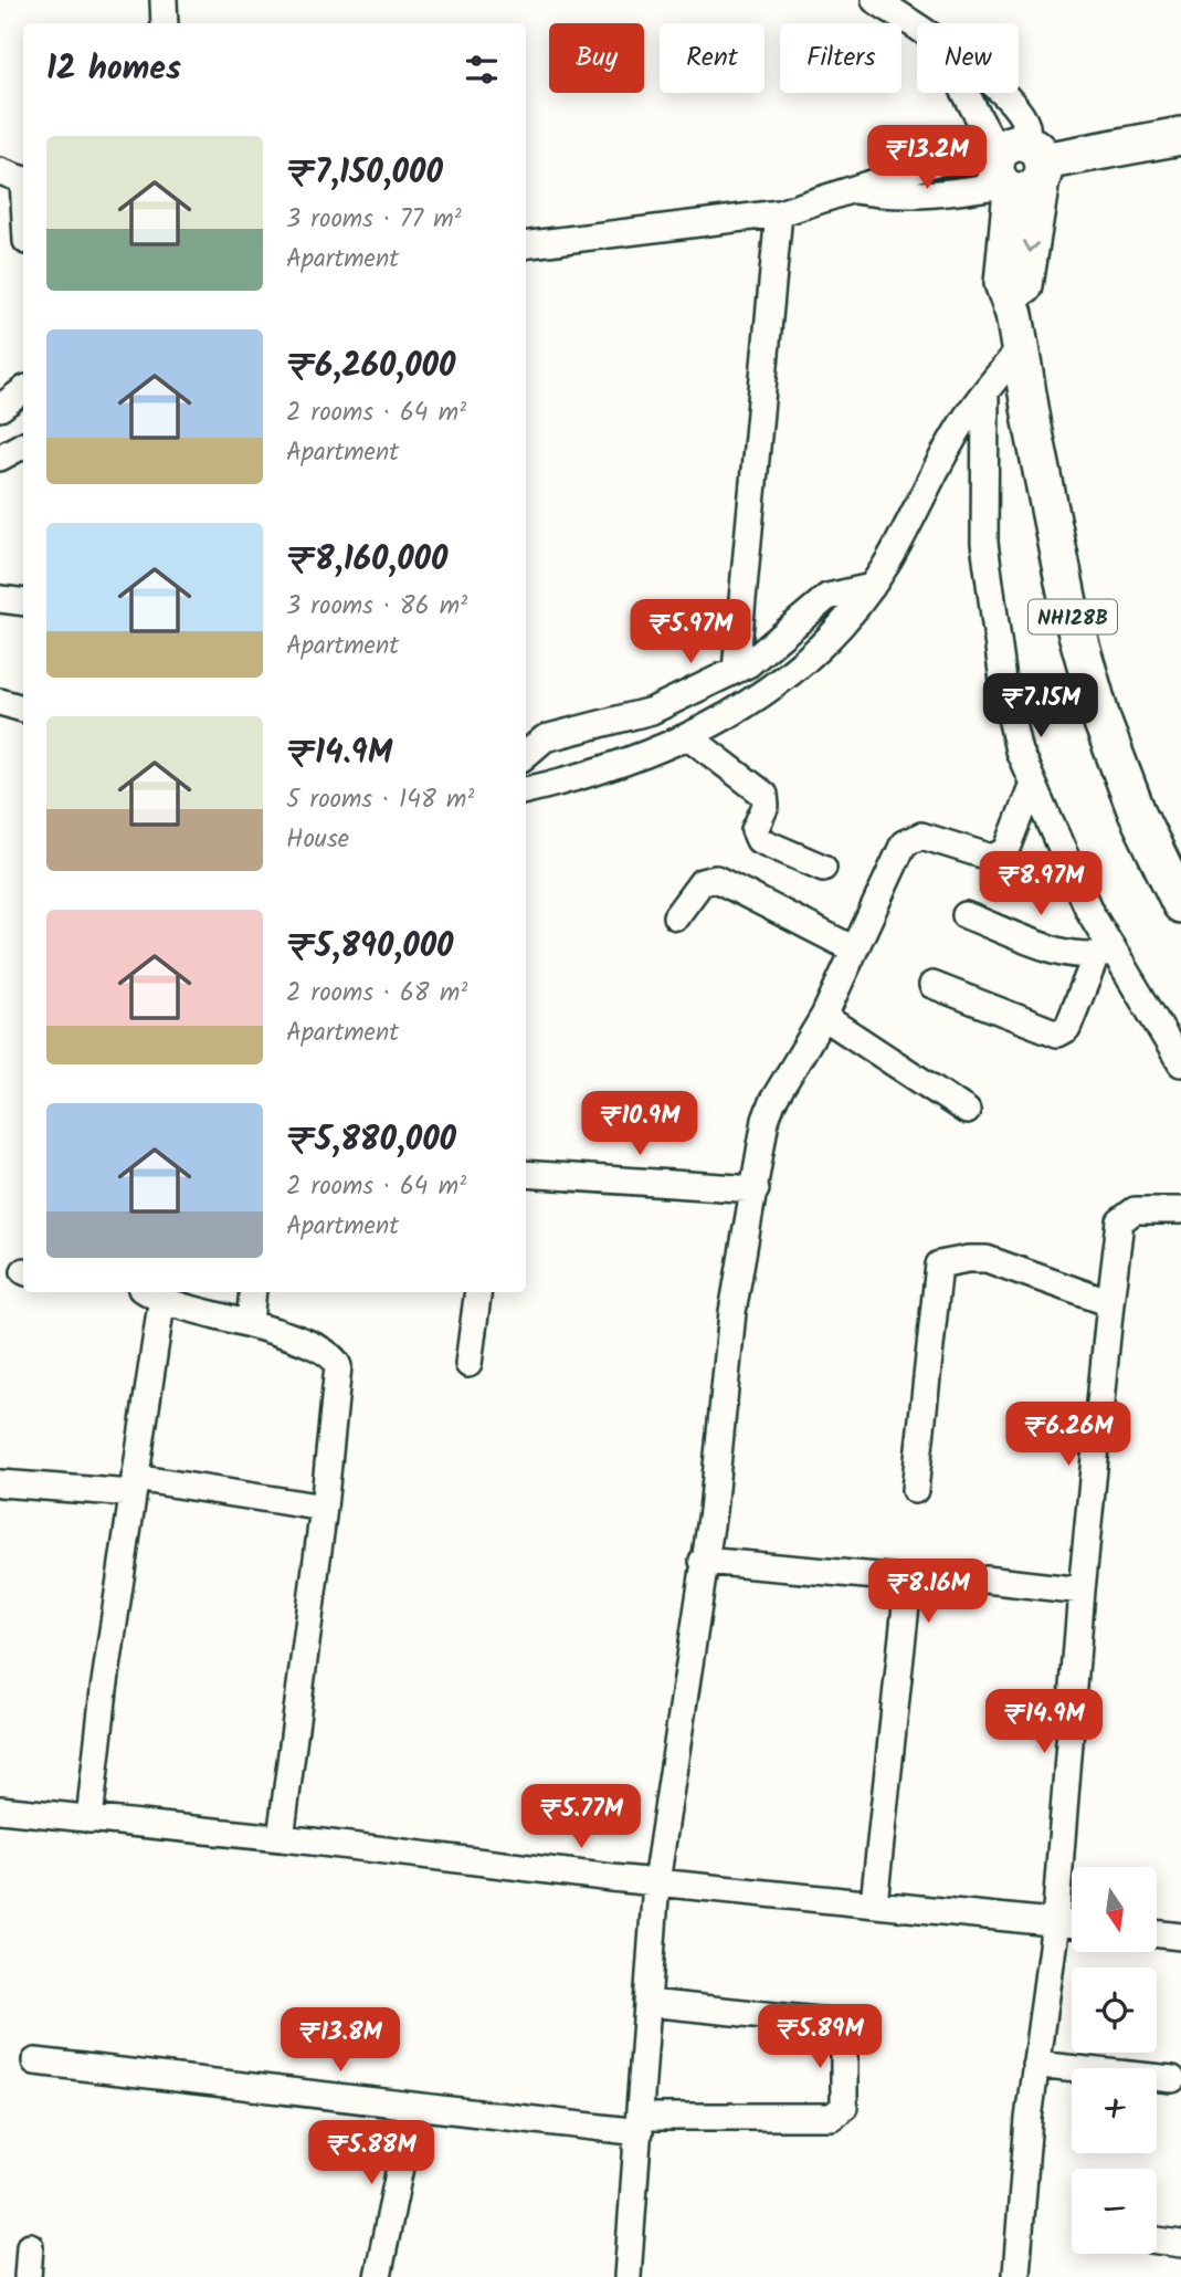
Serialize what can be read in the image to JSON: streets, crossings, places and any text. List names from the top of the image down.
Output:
{
  "streets": {
    "highway": ["NH128B"]
  },
  "north": "bottom",
  "page": {
    "chip": [
      "Buy",
      "Rent",
      "Filters",
      "New"
    ],
    "heading": "12 homes",
    "list": [
      {
        "name": "₹7,150,000",
        "note": "3 rooms · 77 m² · Apartment"
      },
      {
        "name": "₹6,260,000",
        "note": "2 rooms · 64 m² · Apartment"
      },
      {
        "name": "₹8,160,000",
        "note": "3 rooms · 86 m² · Apartment"
      },
      {
        "name": "₹14.9M",
        "note": "5 rooms · 148 m² · House"
      },
      {
        "name": "₹5,890,000",
        "note": "2 rooms · 68 m² · Apartment"
      },
      {
        "name": "₹5,880,000",
        "note": "2 rooms · 64 m² · Apartment"
      }
    ],
    "price": [
      "₹13.2M",
      "₹5.97M",
      "₹7.15M",
      "₹8.97M",
      "₹10.9M",
      "₹6.26M",
      "₹8.16M",
      "₹14.9M",
      "₹5.77M",
      "₹5.89M",
      "₹13.8M",
      "₹5.88M"
    ],
    "map_buttons": ["+", "−"]
  }
}
